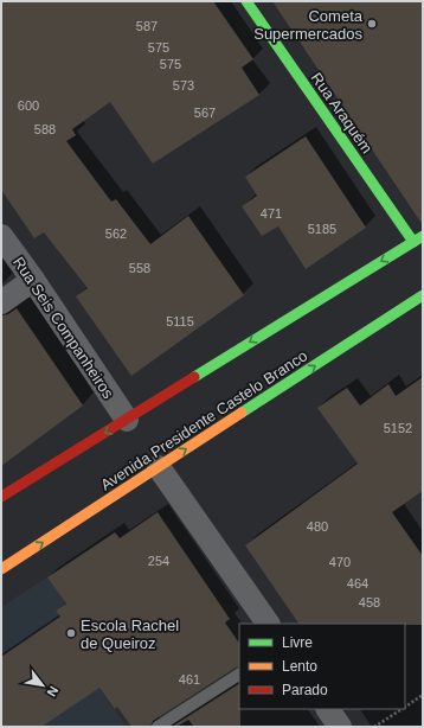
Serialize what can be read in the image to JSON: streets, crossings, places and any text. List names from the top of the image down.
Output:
{
  "streets": {
    "main road": ["Rua Araquém", "Avenida Presidente Castelo Branco"],
    "street": ["Rua Seis Companheiros"]
  },
  "places": ["Cometa Supermercados", "Escola Rachel de Queiroz"],
  "house_numbers": [
    "587",
    "575",
    "575",
    "573",
    "600",
    "567",
    "588",
    "471",
    "5185",
    "562",
    "558",
    "5115",
    "5152",
    "480",
    "254",
    "470",
    "464",
    "458",
    "461"
  ],
  "legend": ["Livre", "Lento", "Parado"],
  "north": "bottom right"
}
